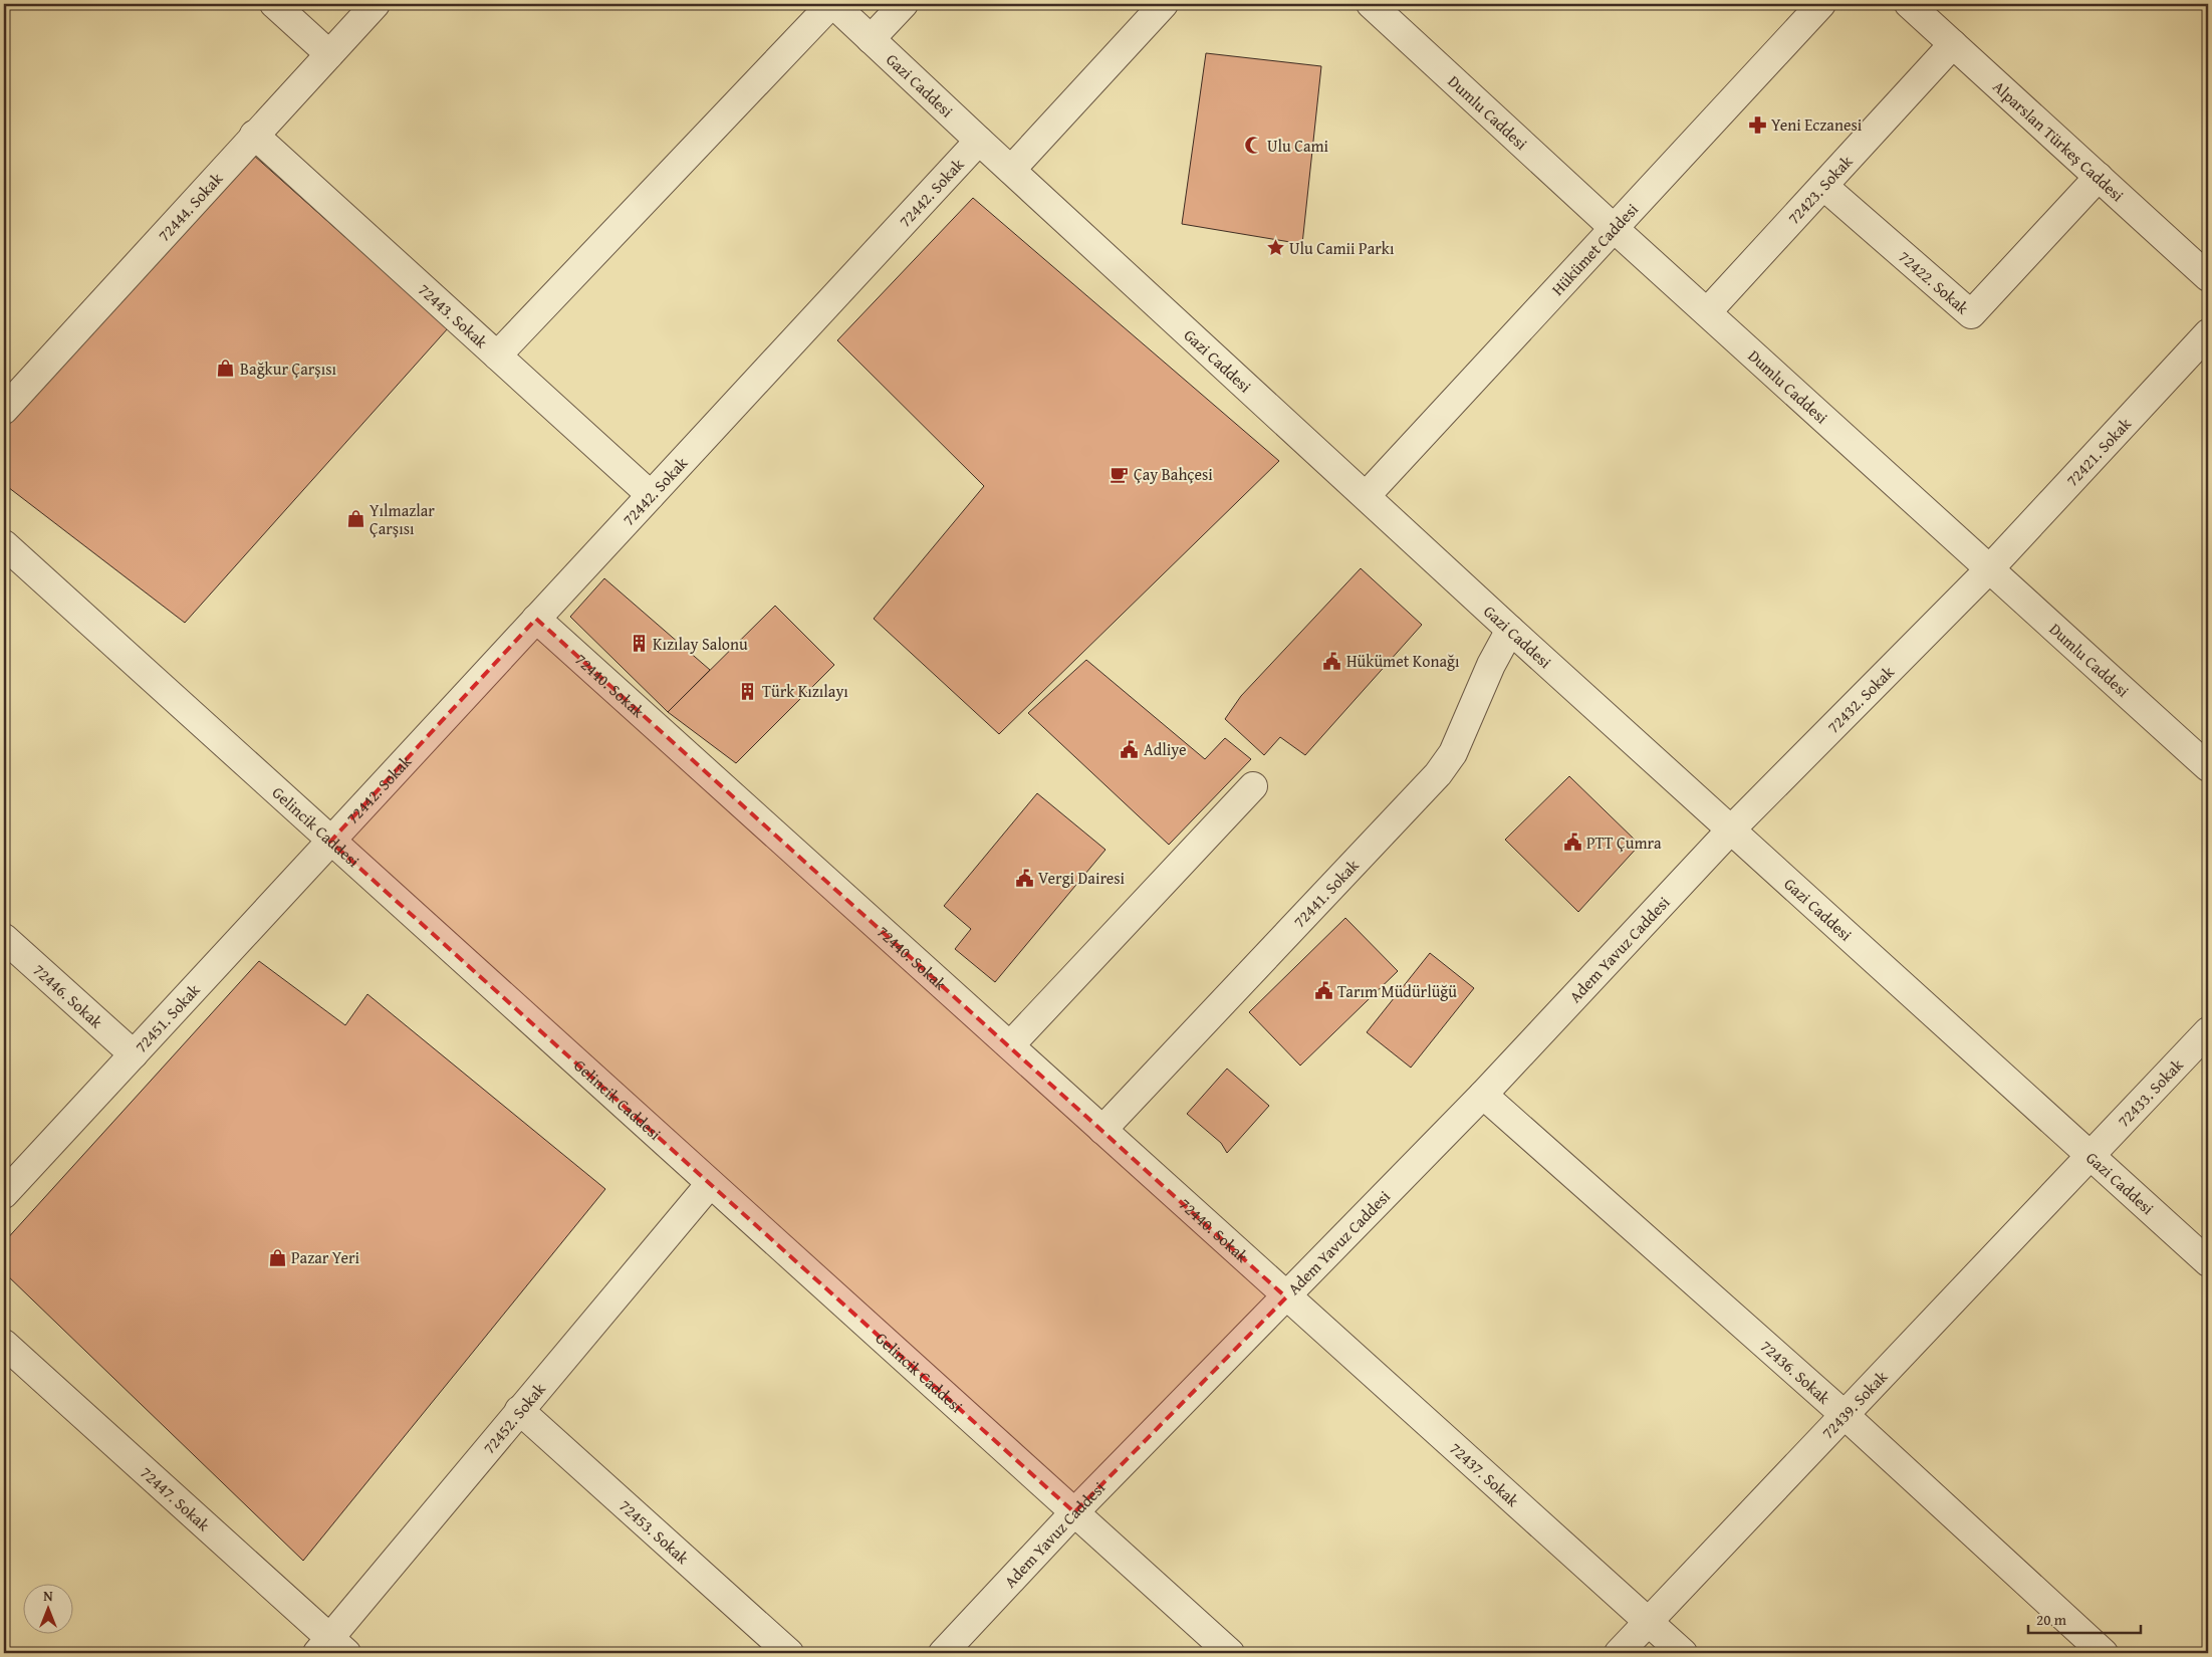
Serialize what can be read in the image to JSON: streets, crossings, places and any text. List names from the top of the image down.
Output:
{
  "streets": {
    "street": [
      "Gazi Caddesi",
      "Dumlu Caddesi",
      "Alparslan Türkeş Caddesi",
      "72423. Sokak",
      "72442. Sokak",
      "72444. Sokak",
      "Hükümet Caddesi",
      "72422. Sokak",
      "72443. Sokak",
      "72421. Sokak",
      "72440. Sokak",
      "72432. Sokak",
      "Gelincik Caddesi",
      "72441. Sokak",
      "Adem Yavuz Caddesi",
      "72446. Sokak",
      "72451. Sokak",
      "72433. Sokak",
      "72436. Sokak",
      "72439. Sokak",
      "72452. Sokak",
      "72437. Sokak",
      "72447. Sokak",
      "72453. Sokak"
    ]
  },
  "crossings": [
    ["Gazi Caddesi", "72442. Sokak"],
    ["Gazi Caddesi", "Hükümet Caddesi"],
    ["Gazi Caddesi", "72432. Sokak"],
    ["Gazi Caddesi", "72441. Sokak"],
    ["Gazi Caddesi", "Adem Yavuz Caddesi"],
    ["Gazi Caddesi", "72433. Sokak"],
    ["Gazi Caddesi", "72439. Sokak"],
    ["Dumlu Caddesi", "72423. Sokak"],
    ["Dumlu Caddesi", "Hükümet Caddesi"],
    ["Dumlu Caddesi", "72421. Sokak"],
    ["Dumlu Caddesi", "72432. Sokak"],
    ["Alparslan Türkeş Caddesi", "72423. Sokak"],
    ["Alparslan Türkeş Caddesi", "72422. Sokak"],
    ["72423. Sokak", "72422. Sokak"],
    ["72442. Sokak", "72443. Sokak"],
    ["72442. Sokak", "72440. Sokak"],
    ["72442. Sokak", "Gelincik Caddesi"],
    ["72442. Sokak", "72451. Sokak"],
    ["72444. Sokak", "72443. Sokak"],
    ["72421. Sokak", "72432. Sokak"],
    ["72440. Sokak", "72441. Sokak"],
    ["72440. Sokak", "Adem Yavuz Caddesi"],
    ["72440. Sokak", "72437. Sokak"],
    ["72432. Sokak", "Adem Yavuz Caddesi"],
    ["Gelincik Caddesi", "Adem Yavuz Caddesi"],
    ["Gelincik Caddesi", "72451. Sokak"],
    ["Gelincik Caddesi", "72452. Sokak"],
    ["Adem Yavuz Caddesi", "72436. Sokak"],
    ["Adem Yavuz Caddesi", "72437. Sokak"],
    ["72446. Sokak", "72451. Sokak"],
    ["72433. Sokak", "72439. Sokak"],
    ["72436. Sokak", "72439. Sokak"],
    ["72439. Sokak", "72437. Sokak"],
    ["72452. Sokak", "72447. Sokak"],
    ["72452. Sokak", "72453. Sokak"]
  ],
  "places": {
    "pharmacy": ["Yeni Eczanesi"],
    "mosque": ["Ulu Cami"],
    "place": ["Ulu Camii Parkı"],
    "shop": ["Bağkur Çarşısı", "Yılmazlar Çarşısı", "Pazar Yeri"],
    "cafe": ["Çay Bahçesi"],
    "building": ["Kızılay Salonu", "Türk Kızılayı"],
    "public building": [
      "Hükümet Konağı",
      "Adliye",
      "PTT Çumra",
      "Vergi Dairesi",
      "Tarım Müdürlüğü"
    ]
  },
  "scale_bar": "20 m",
  "north": "top"
}
